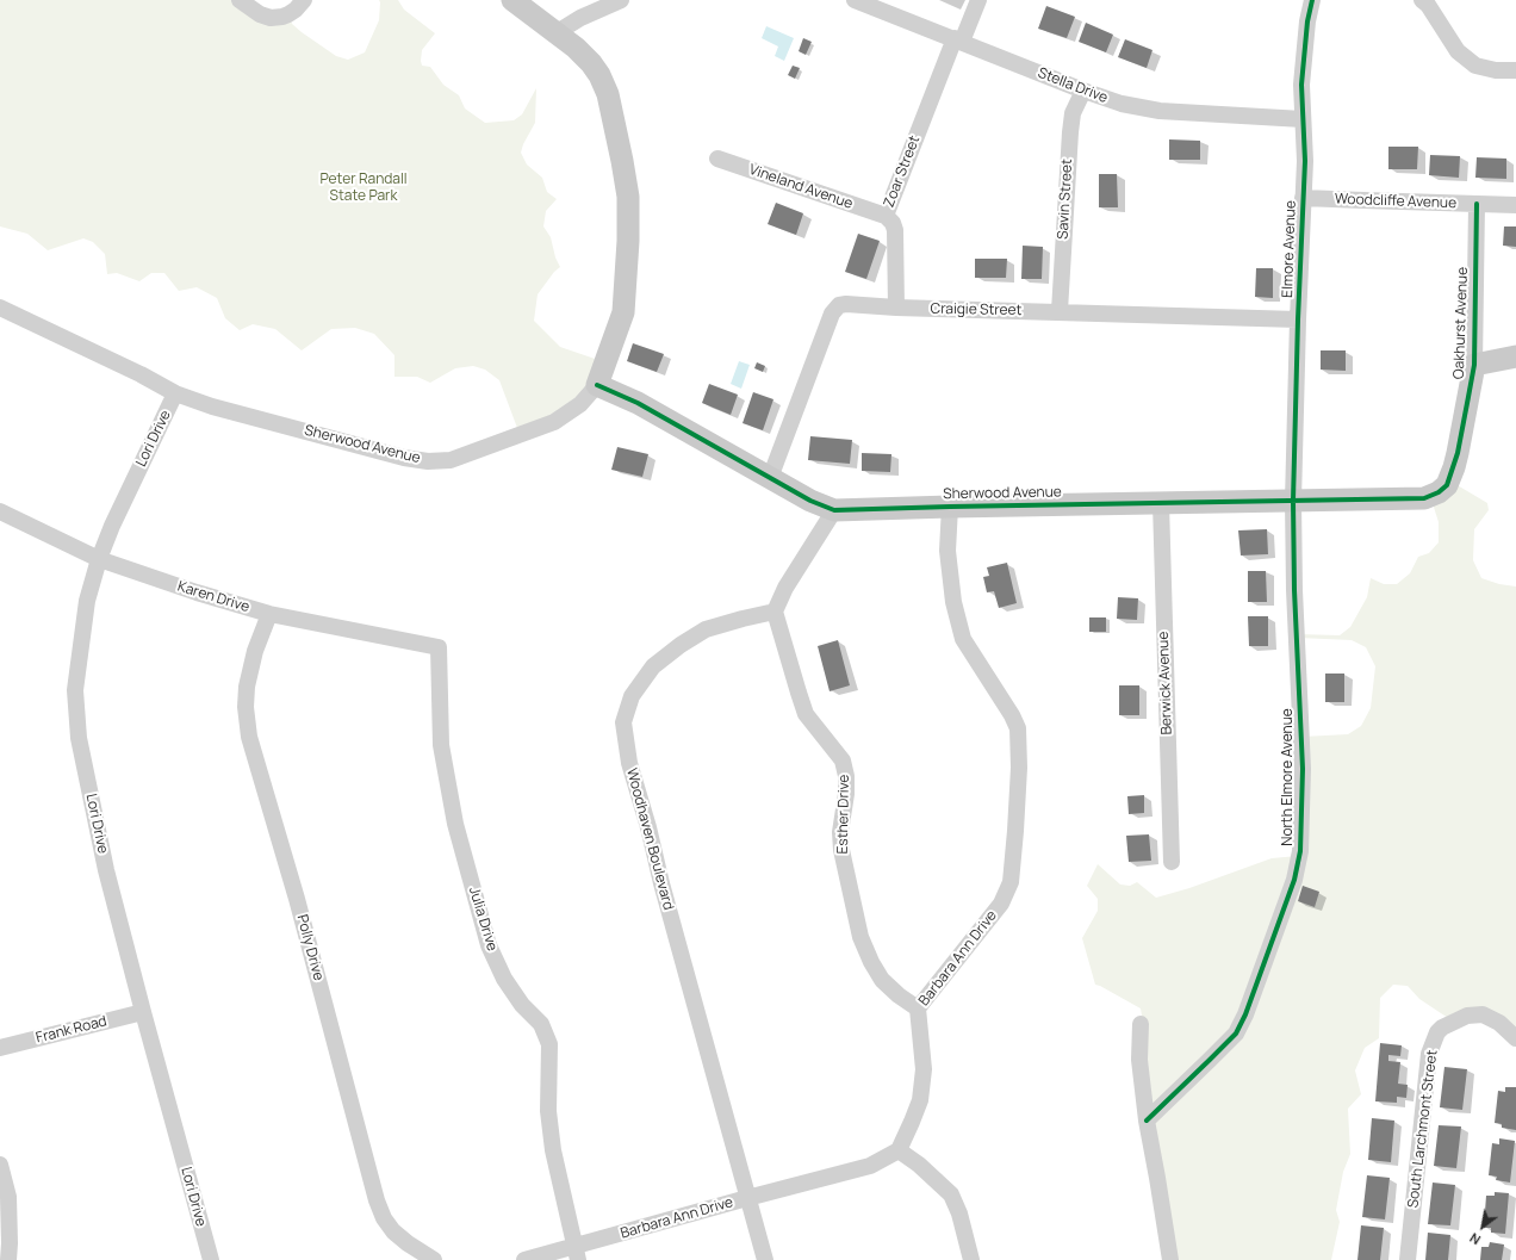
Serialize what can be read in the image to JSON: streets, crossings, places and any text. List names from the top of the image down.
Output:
{
  "streets": {
    "street": [
      "Stella Drive",
      "Zoar Street",
      "Vineland Avenue",
      "Savin Street",
      "Woodcliffe Avenue",
      "Elmore Avenue",
      "Craigie Street",
      "Oakhurst Avenue",
      "Lori Drive",
      "Sherwood Avenue",
      "Karen Drive",
      "Berwick Avenue",
      "North Elmore Avenue",
      "Esther Drive",
      "Woodhaven Boulevard",
      "Julia Drive",
      "Polly Drive",
      "Barbara Ann Drive",
      "Frank Road",
      "South Larchmont Street"
    ]
  },
  "crossings": [
    ["Stella Drive", "Zoar Street"],
    ["Stella Drive", "Savin Street"],
    ["Stella Drive", "Elmore Avenue"],
    ["Zoar Street", "Vineland Avenue"],
    ["Zoar Street", "Craigie Street"],
    ["Savin Street", "Craigie Street"],
    ["Woodcliffe Avenue", "Elmore Avenue"],
    ["Woodcliffe Avenue", "Oakhurst Avenue"],
    ["Elmore Avenue", "Craigie Street"],
    ["Elmore Avenue", "Sherwood Avenue"],
    ["Elmore Avenue", "North Elmore Avenue"],
    ["Craigie Street", "Sherwood Avenue"],
    ["Oakhurst Avenue", "Sherwood Avenue"],
    ["Lori Drive", "Sherwood Avenue"],
    ["Lori Drive", "Karen Drive"],
    ["Lori Drive", "Frank Road"],
    ["Sherwood Avenue", "Berwick Avenue"],
    ["Sherwood Avenue", "North Elmore Avenue"],
    ["Sherwood Avenue", "Barbara Ann Drive"],
    ["Karen Drive", "Julia Drive"],
    ["Karen Drive", "Polly Drive"],
    ["Esther Drive", "Woodhaven Boulevard"],
    ["Esther Drive", "Barbara Ann Drive"],
    ["Woodhaven Boulevard", "Barbara Ann Drive"],
    ["Julia Drive", "Barbara Ann Drive"]
  ],
  "parks": ["Peter Randall State Park"],
  "north": "bottom left"
}
